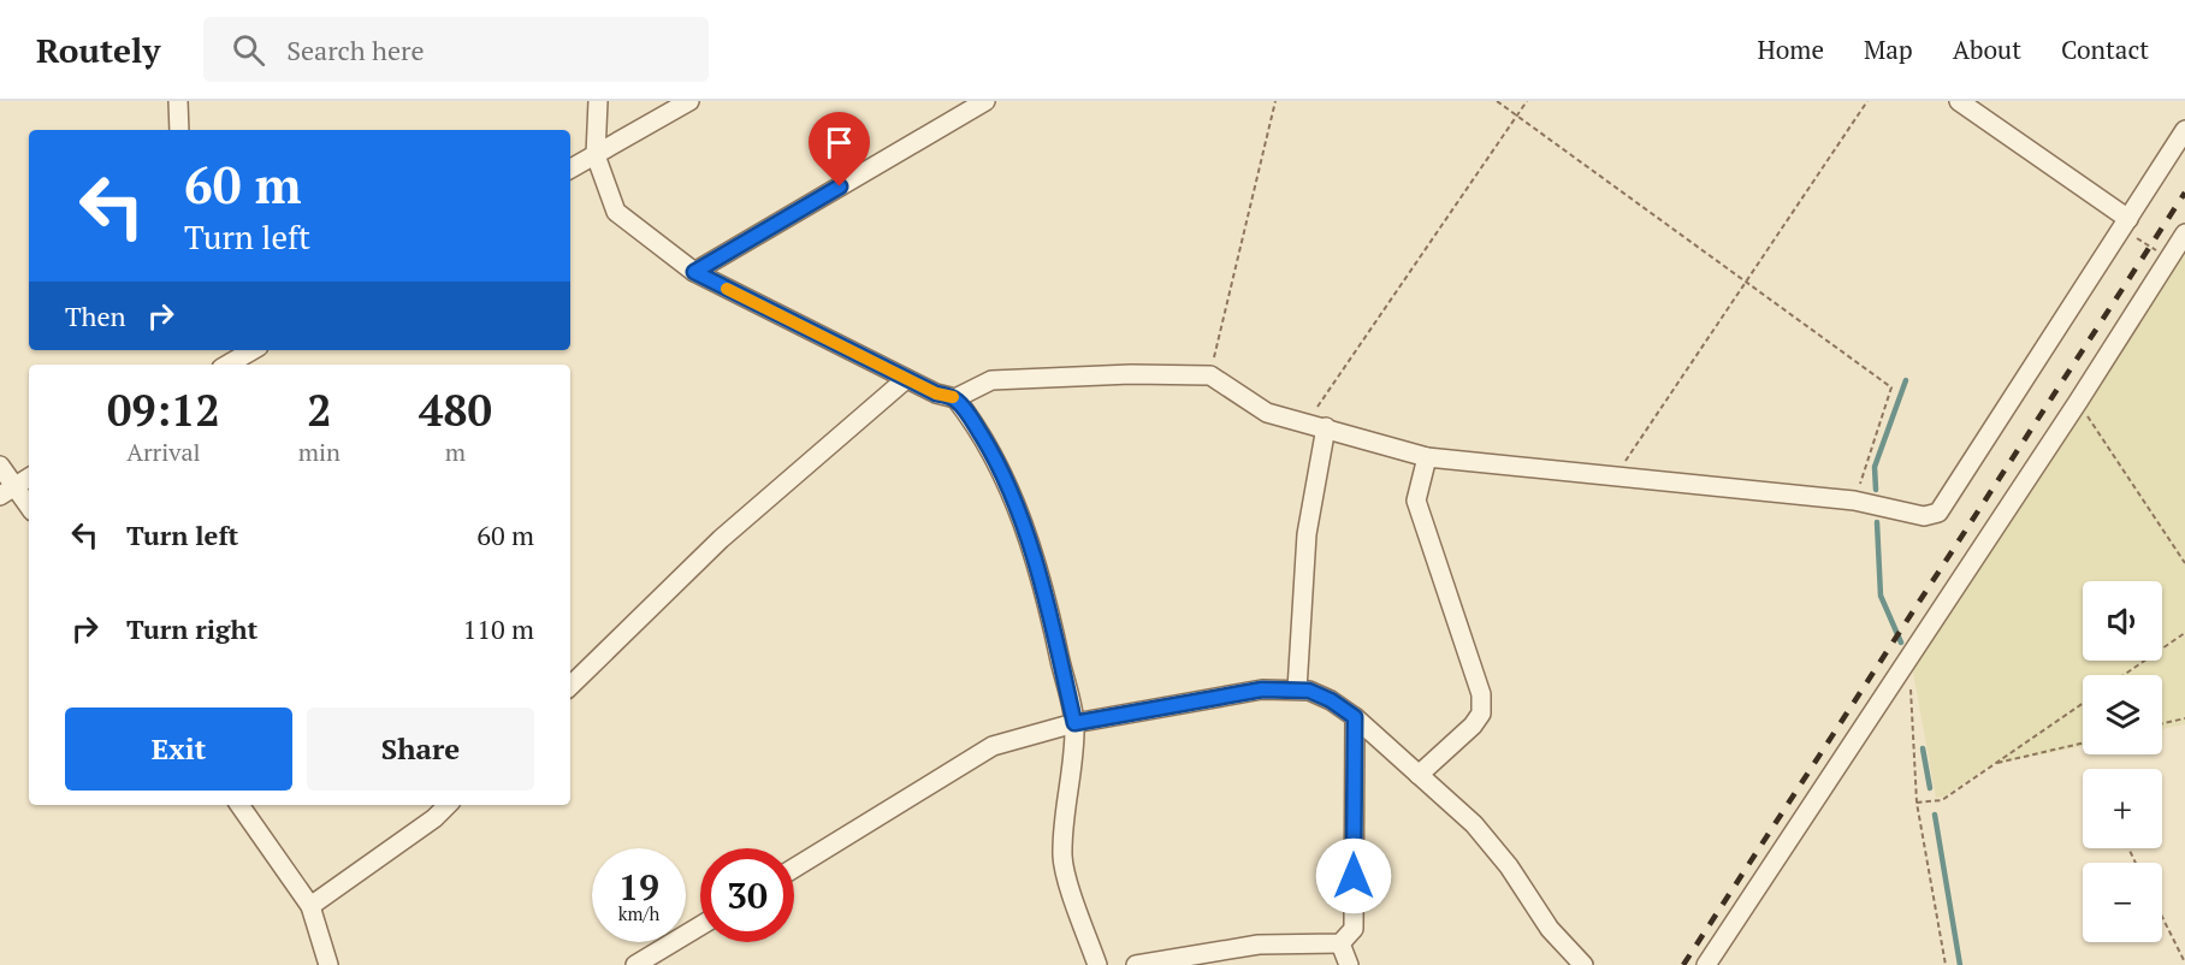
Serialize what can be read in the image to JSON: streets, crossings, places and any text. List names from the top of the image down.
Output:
{
  "page": {
    "header": "Routely",
    "search": "Search here",
    "nav": [
      "Home",
      "Map",
      "About",
      "Contact"
    ],
    "turn": ["60 m", "Turn left"],
    "then": "Then",
    "eta": [
      "09:12",
      "Arrival",
      "2",
      "min",
      "480",
      "m"
    ],
    "list": [
      {
        "name": "Turn left",
        "value": "60 m"
      },
      {
        "name": "Turn right",
        "value": "110 m"
      }
    ],
    "map_buttons": ["+", "−"],
    "buttons": ["Exit", "Share"],
    "speed": "19 km/h",
    "limit": "30"
  }
}
